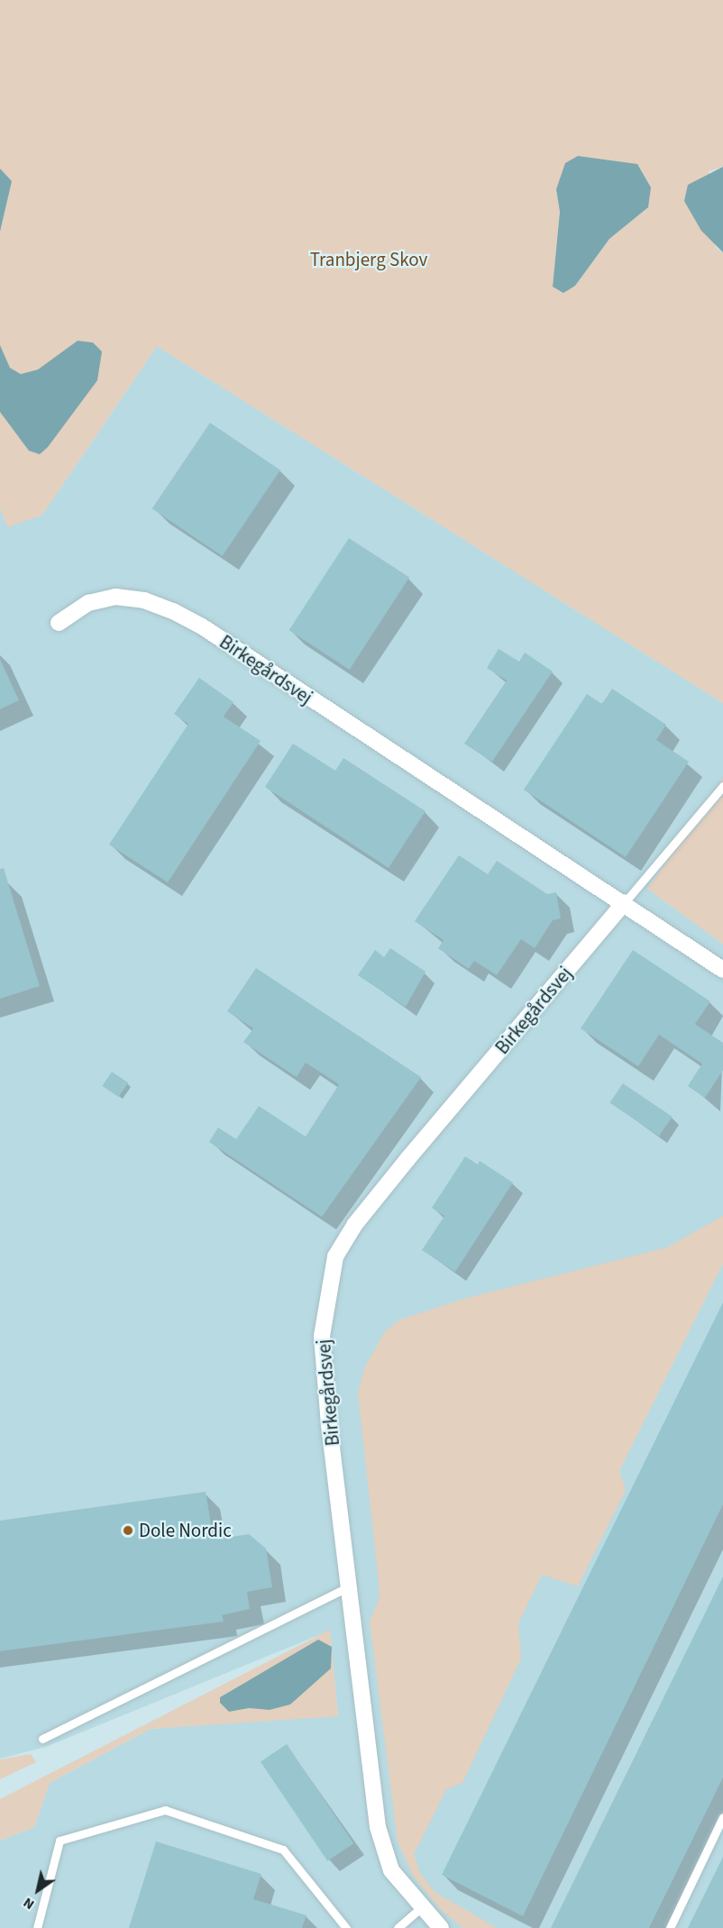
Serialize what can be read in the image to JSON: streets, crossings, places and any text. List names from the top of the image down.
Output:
{
  "streets": {
    "street": ["Birkegårdsvej"]
  },
  "parks": ["Tranbjerg Skov"],
  "places": ["Dole Nordic"],
  "north": "bottom left"
}
